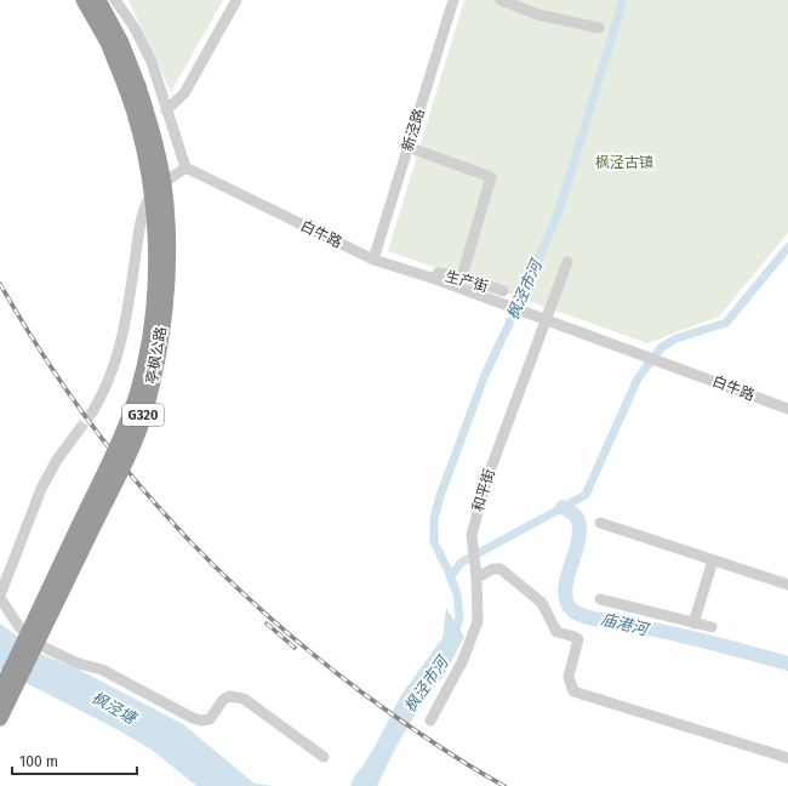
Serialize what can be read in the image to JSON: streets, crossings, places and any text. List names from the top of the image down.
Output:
{
  "streets": {
    "highway": ["亭枫公路", "G320"],
    "street": [
      "新泾路",
      "白牛路",
      "生产街",
      "和平街"
    ]
  },
  "crossings": [
    ["新泾路", "白牛路"],
    ["白牛路", "生产街"]
  ],
  "water": ["枫泾市河", "庙港河", "枫泾塘"],
  "parks": ["枫泾古镇"],
  "scale_bar": "100 m"
}
